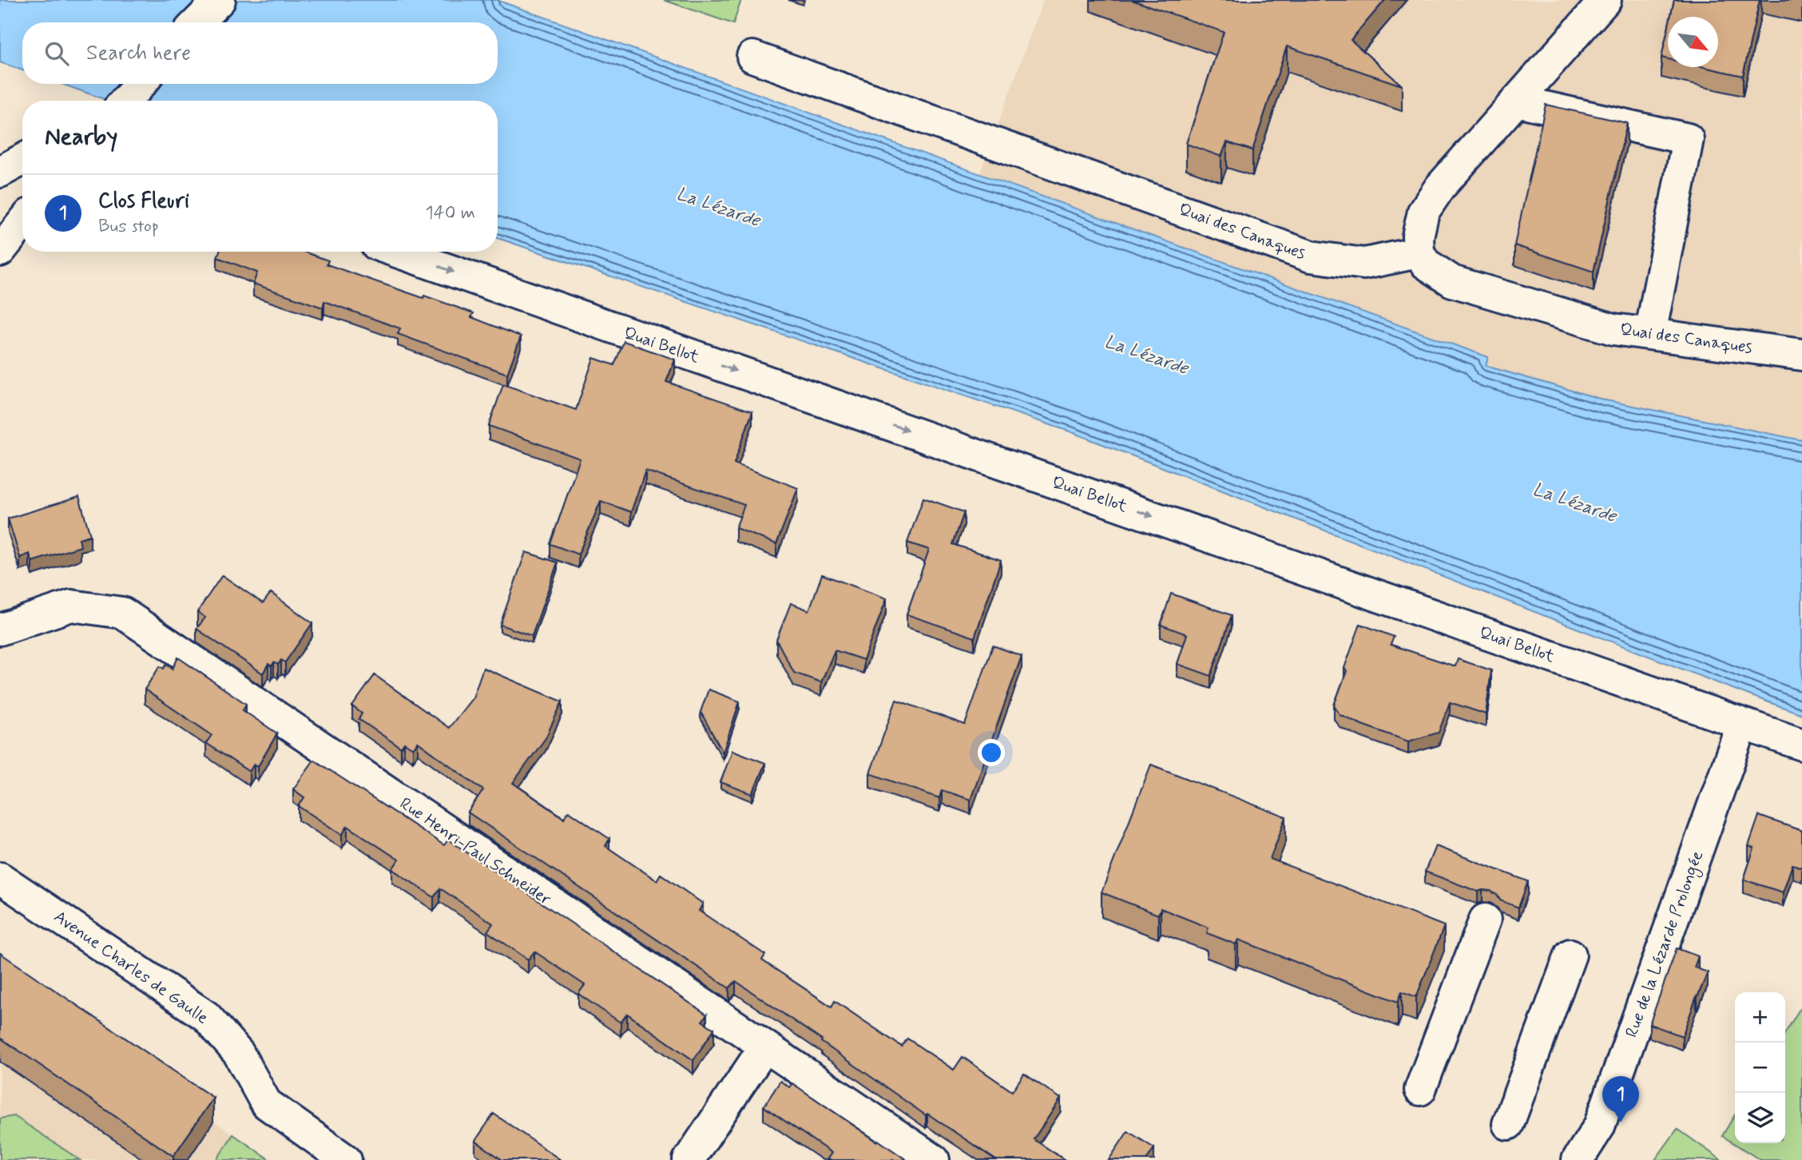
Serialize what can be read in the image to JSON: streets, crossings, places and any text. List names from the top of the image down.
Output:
{
  "streets": {
    "street": [
      "Quai des Canaques",
      "Quai Bellot",
      "Rue Henri-Paul Schneider",
      "Rue de la Lézarde Prolongée",
      "Avenue Charles de Gaulle"
    ]
  },
  "crossings": [
    ["Quai Bellot", "Rue de la Lézarde Prolongée"]
  ],
  "one_way": ["Quai Bellot"],
  "water": ["La Lézarde"],
  "north": "bottom right",
  "page": {
    "search": "Search here",
    "heading": "Nearby",
    "list": [
      {
        "mark": "1",
        "name": "Clos Fleuri",
        "note": "Bus stop",
        "value": "140 m"
      }
    ],
    "map_buttons": ["+", "−"],
    "pins": "1"
  }
}
